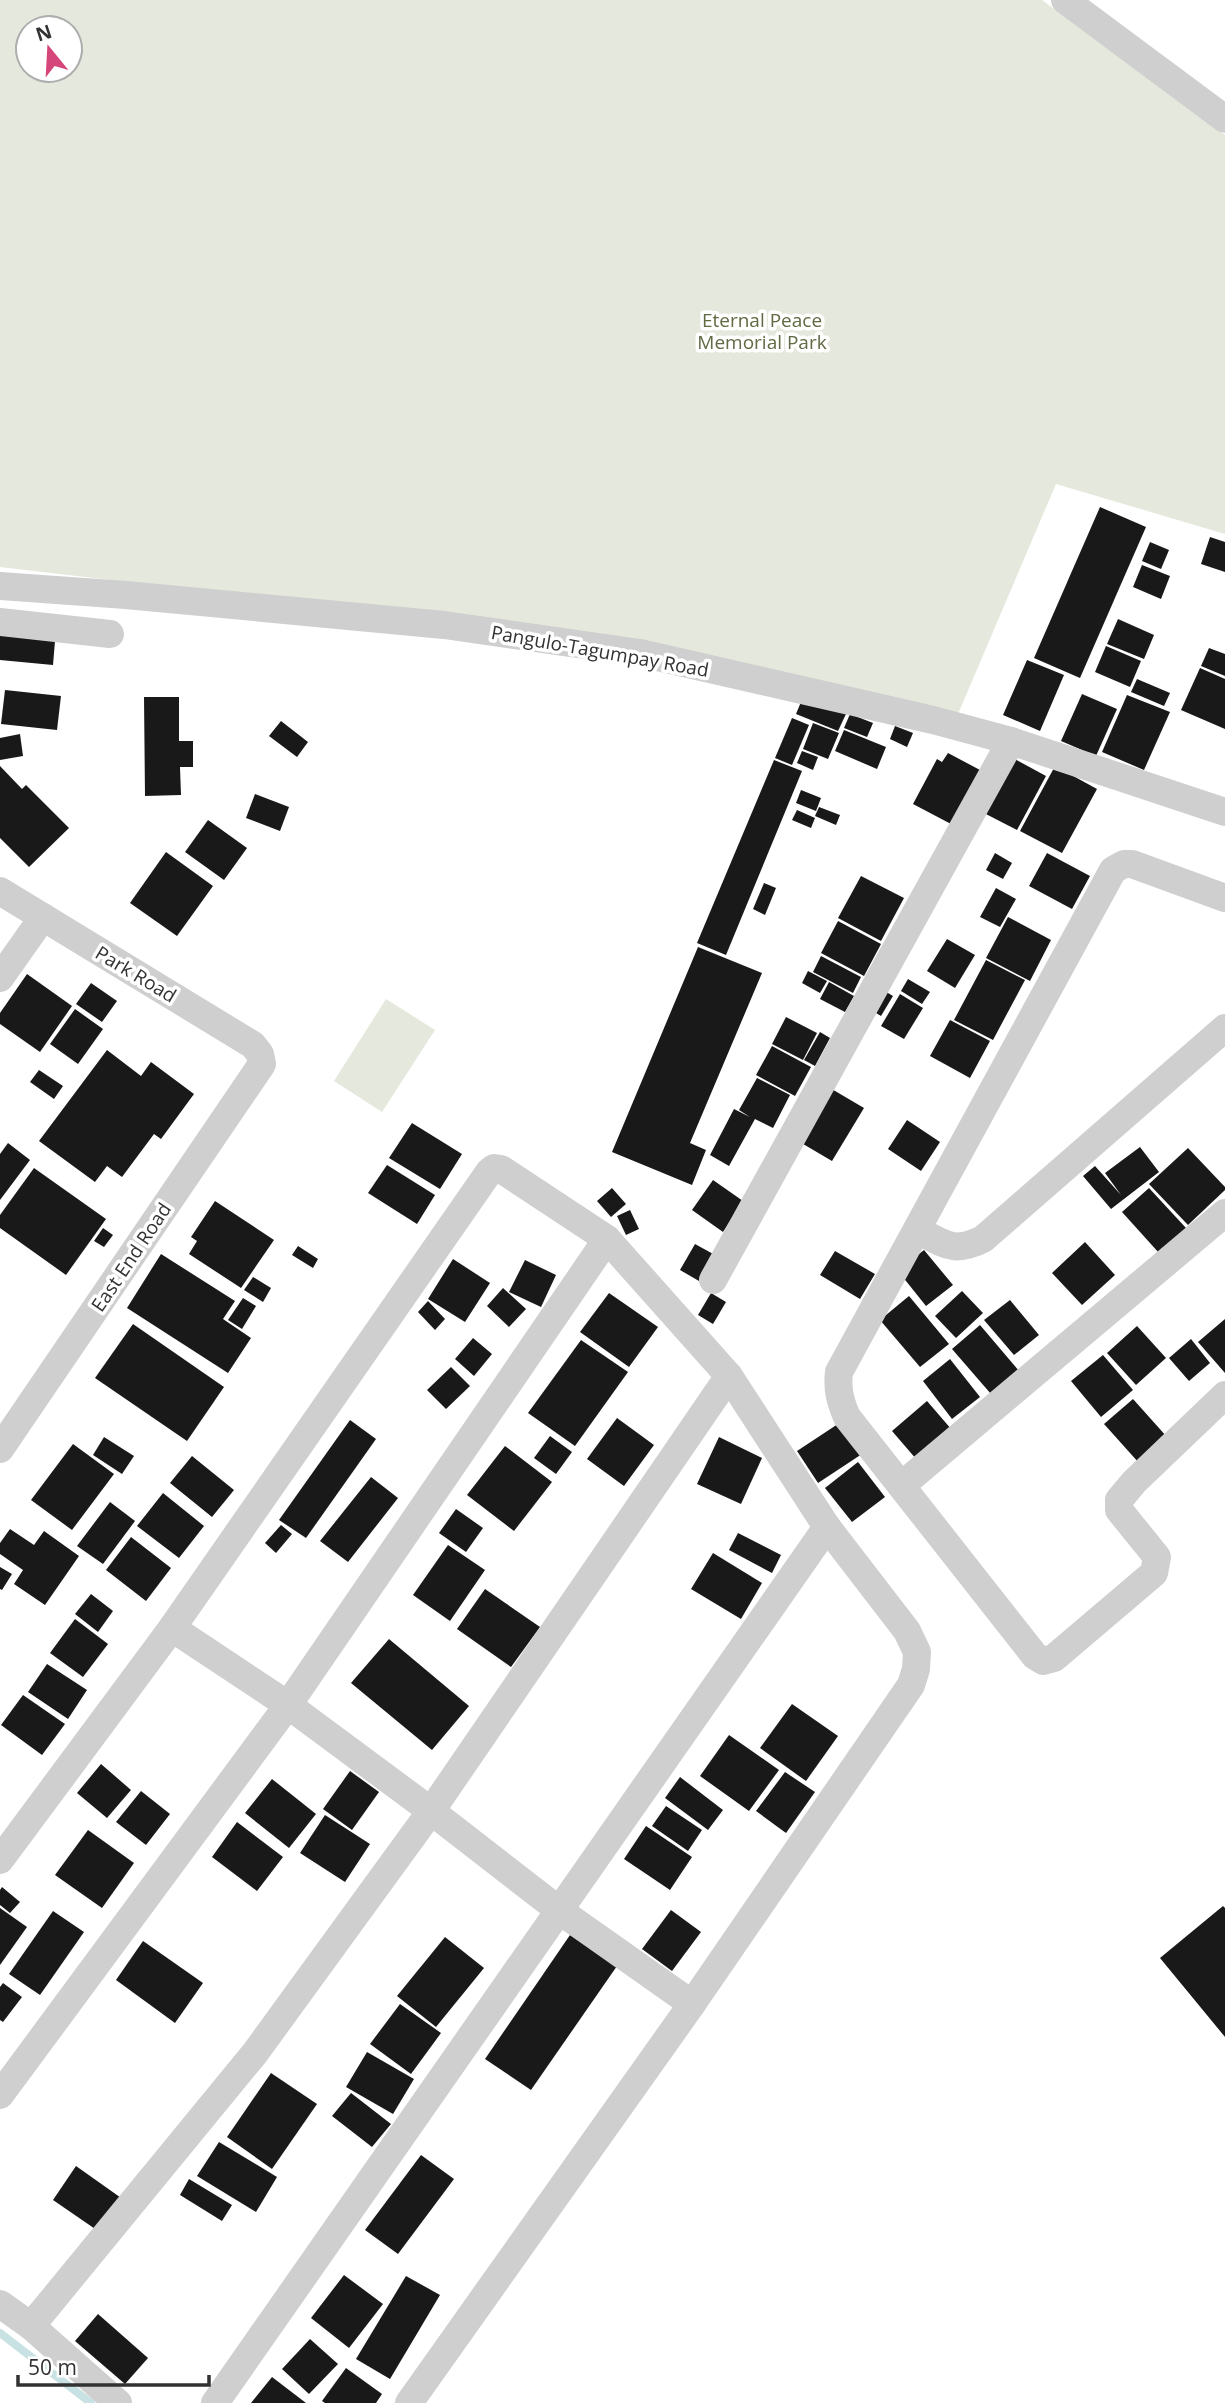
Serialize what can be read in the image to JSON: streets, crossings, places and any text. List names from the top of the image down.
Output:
{
  "streets": {
    "street": ["Pangulo-Tagumpay Road", "Park Road", "East End Road"]
  },
  "crossings": [
    ["Park Road", "East End Road"]
  ],
  "parks": ["Eternal Peace Memorial Park"],
  "scale_bar": "50 m",
  "north": "top"
}
